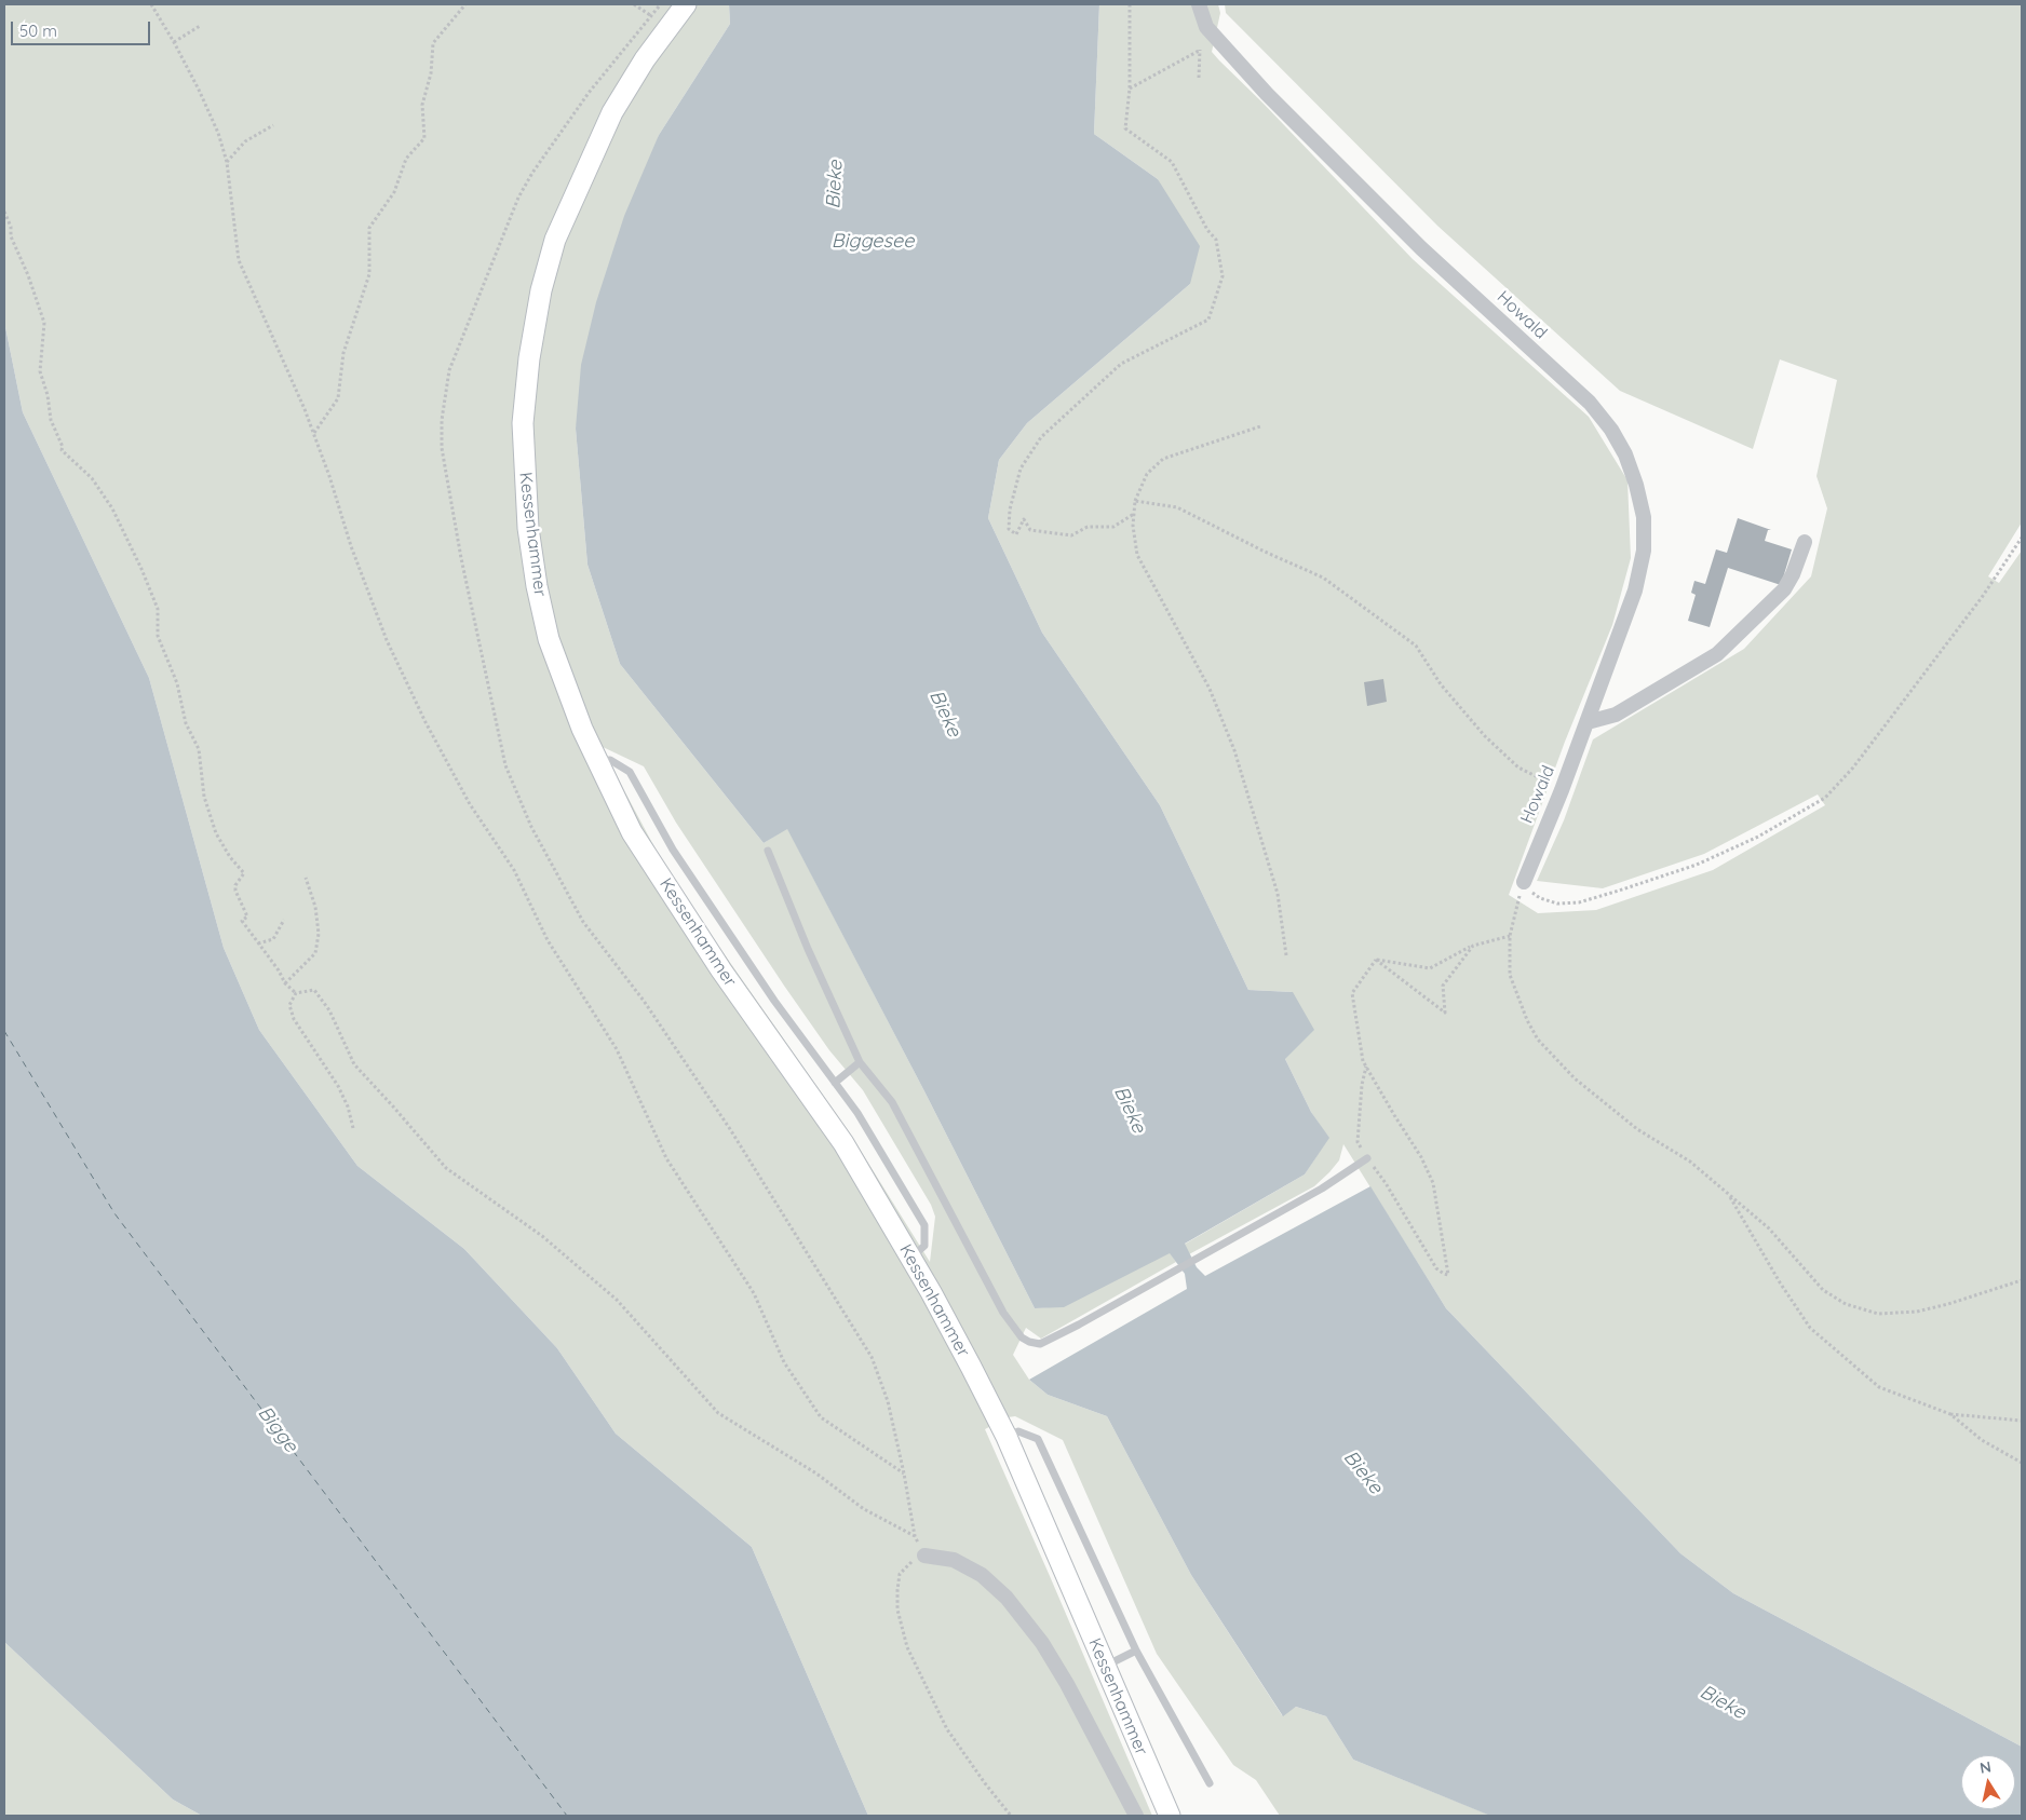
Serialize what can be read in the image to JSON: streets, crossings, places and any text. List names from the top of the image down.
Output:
{
  "streets": {
    "main road": ["Kessenhammer"],
    "street": ["Howald"]
  },
  "water": ["Bieke", "Biggesee", "Bigge"],
  "scale_bar": "50 m",
  "north": "top"
}
